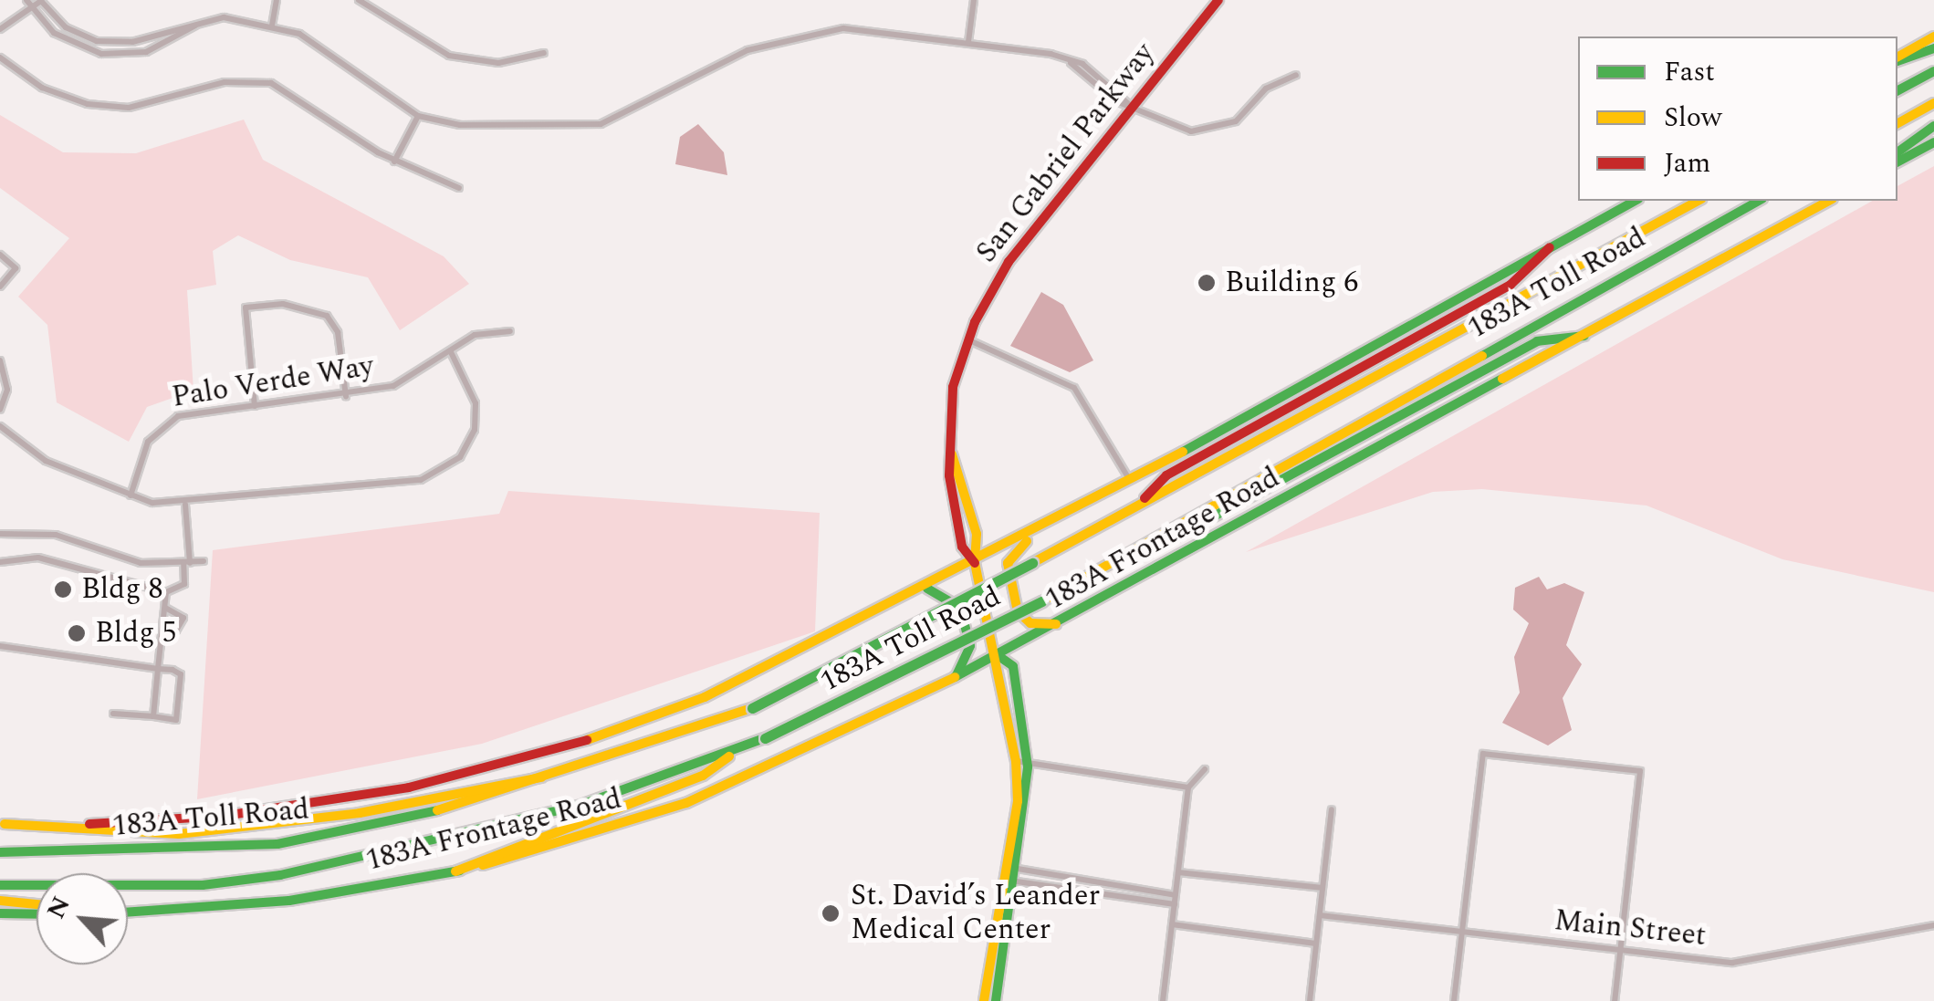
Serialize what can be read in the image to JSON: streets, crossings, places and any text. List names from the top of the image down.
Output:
{
  "streets": {
    "main road": ["San Gabriel Parkway", "183A Toll Road", "183A Frontage Road"],
    "street": ["Palo Verde Way", "Main Street"]
  },
  "crossings": [
    ["San Gabriel Parkway", "183A Frontage Road"]
  ],
  "places": [
    "Building 6",
    "Bldg 8",
    "Bldg 5",
    "St. David’s Leander Medical Center"
  ],
  "legend": ["Fast", "Slow", "Jam"],
  "north": "top left"
}
